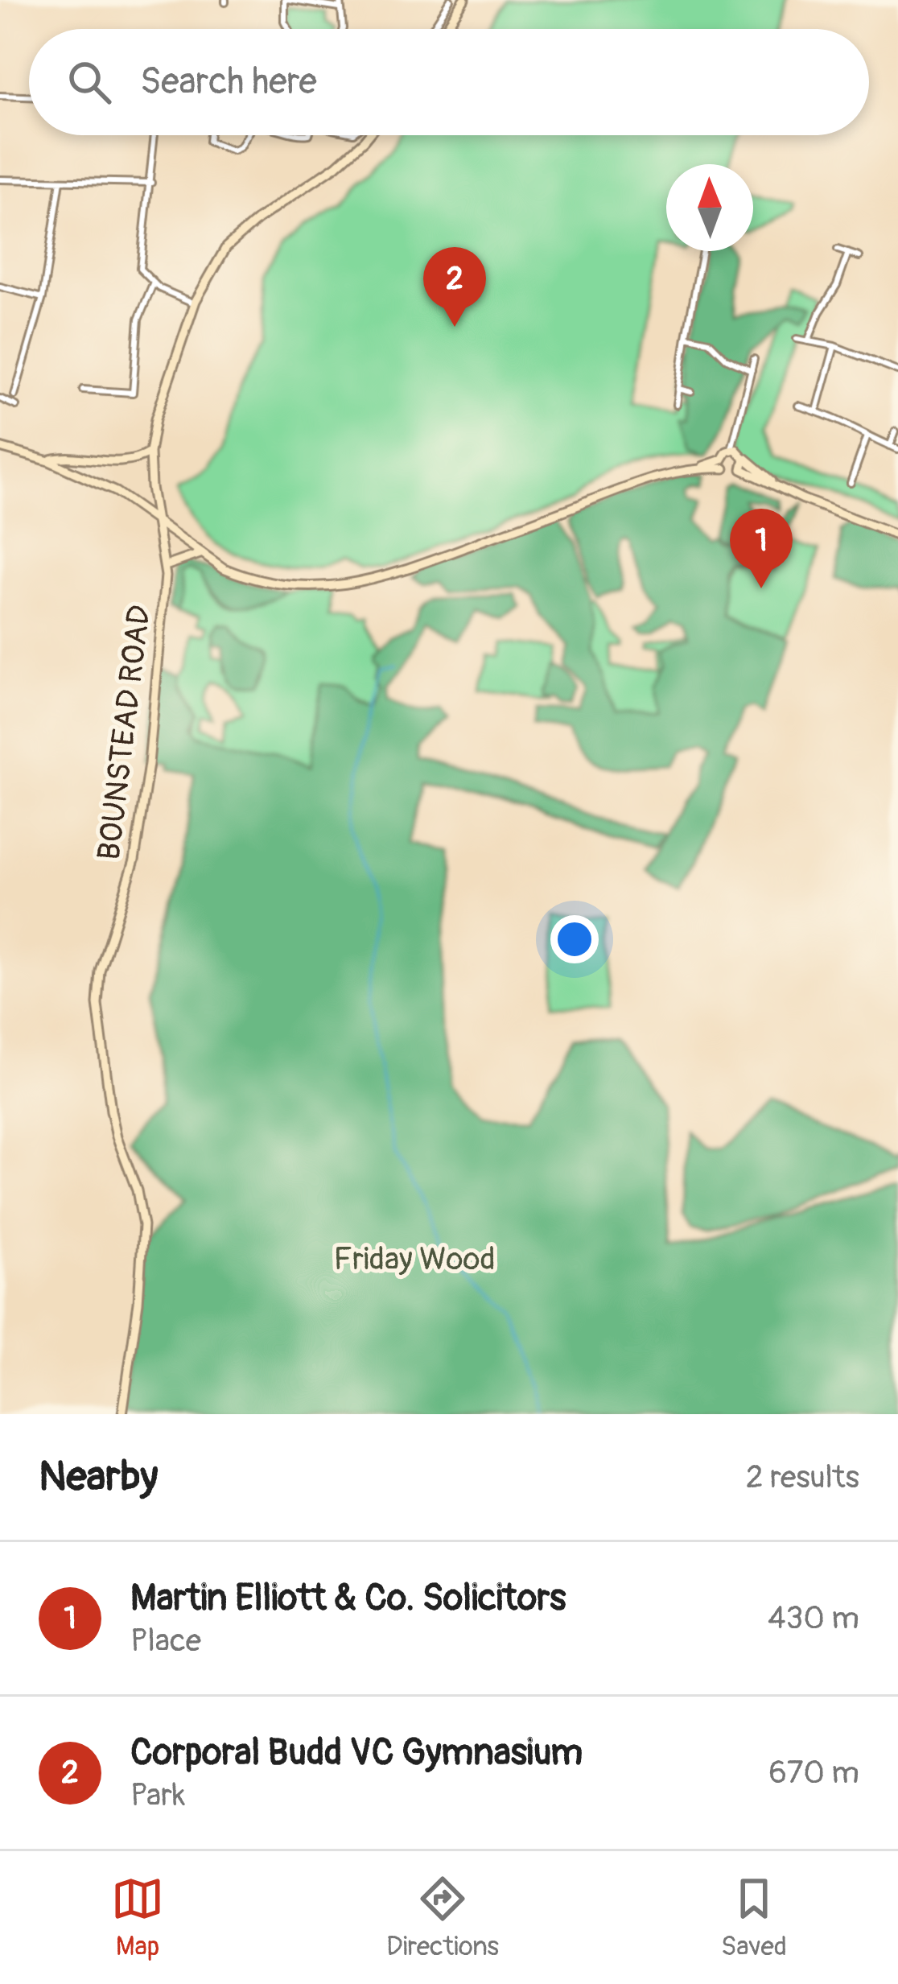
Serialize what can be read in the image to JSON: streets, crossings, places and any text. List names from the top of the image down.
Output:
{
  "streets": {
    "street": ["BOUNSTEAD ROAD"]
  },
  "parks": ["Friday Wood"],
  "north": "top",
  "page": {
    "search": "Search here",
    "pins": ["2", "1"],
    "heading": ["Nearby", "2 results"],
    "list": [
      {
        "mark": "1",
        "name": "Martin Elliott & Co. Solicitors",
        "note": "Place",
        "value": "430 m"
      },
      {
        "mark": "2",
        "name": "Corporal Budd VC Gymnasium",
        "note": "Park",
        "value": "670 m"
      }
    ],
    "nav": ["Map", "Directions", "Saved"]
  }
}
